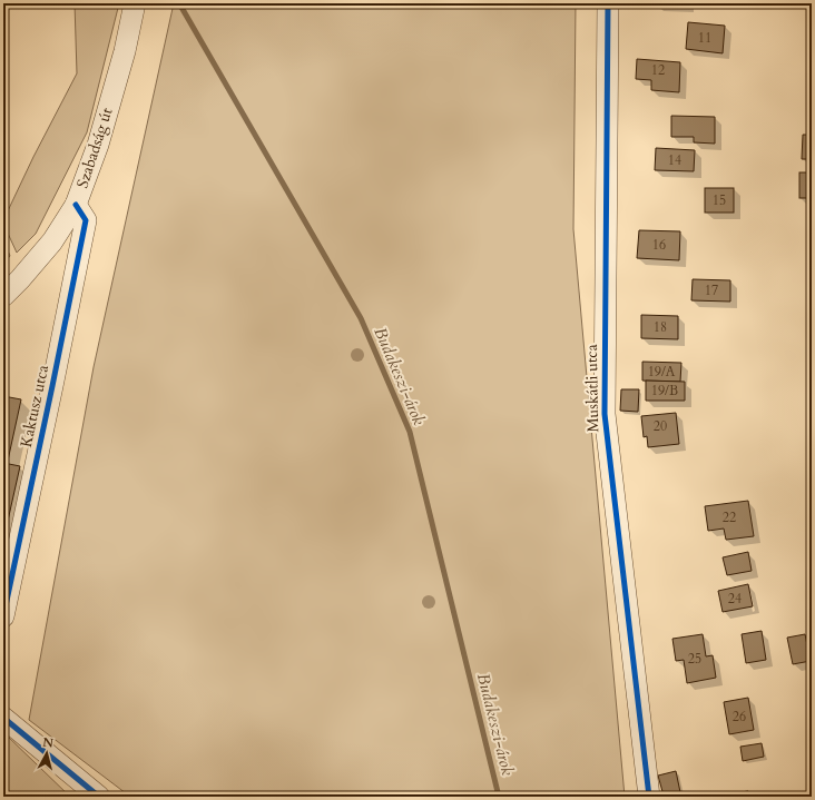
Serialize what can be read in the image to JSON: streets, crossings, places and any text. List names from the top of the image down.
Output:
{
  "streets": {
    "street": ["Szabadság út", "Muskátli utca", "Kaktusz utca"]
  },
  "crossings": [
    ["Szabadság út", "Kaktusz utca"]
  ],
  "water": ["Budakeszi-árok"],
  "house_numbers": [
    "11",
    "12",
    "14",
    "15",
    "16",
    "17",
    "18",
    "19/A",
    "19/B",
    "20",
    "22",
    "24",
    "25",
    "26"
  ],
  "north": "top"
}
